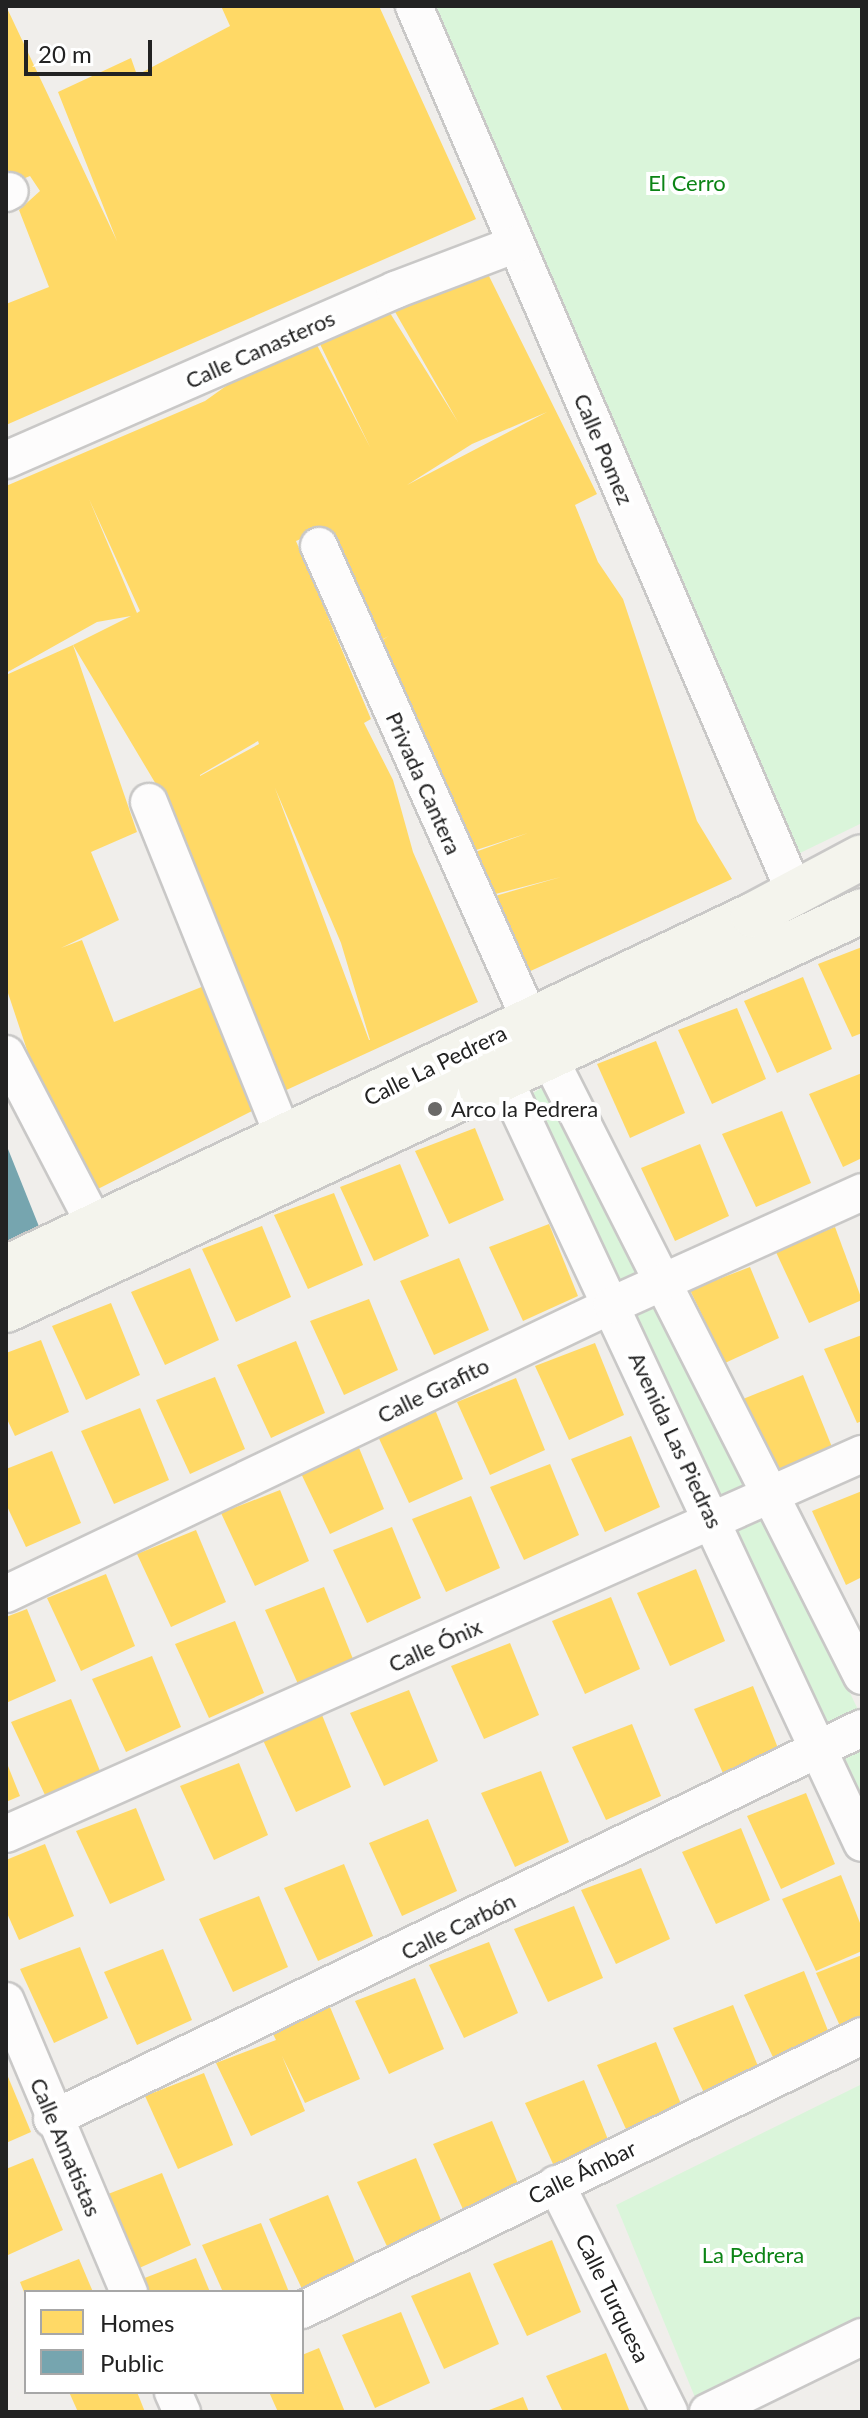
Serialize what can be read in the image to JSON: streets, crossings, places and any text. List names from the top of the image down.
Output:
{
  "streets": {
    "main road": ["Calle La Pedrera"],
    "street": [
      "Calle Canasteros",
      "Calle Pomez",
      "Privada Cantera",
      "Calle Grafito",
      "Avenida Las Piedras",
      "Calle Ónix",
      "Calle Carbón",
      "Calle Amatistas",
      "Calle Ámbar",
      "Calle Turquesa"
    ]
  },
  "crossings": [
    ["Calle Canasteros", "Calle Pomez"],
    ["Calle Pomez", "Calle La Pedrera"],
    ["Privada Cantera", "Calle La Pedrera"],
    ["Calle La Pedrera", "Avenida Las Piedras"],
    ["Calle Grafito", "Avenida Las Piedras"],
    ["Avenida Las Piedras", "Calle Ónix"],
    ["Avenida Las Piedras", "Calle Carbón"],
    ["Calle Carbón", "Calle Amatistas"],
    ["Calle Ámbar", "Calle Turquesa"]
  ],
  "parks": ["El Cerro", "La Pedrera"],
  "places": ["Arco la Pedrera"],
  "legend": ["Homes", "Public"],
  "scale_bar": "20 m"
}
